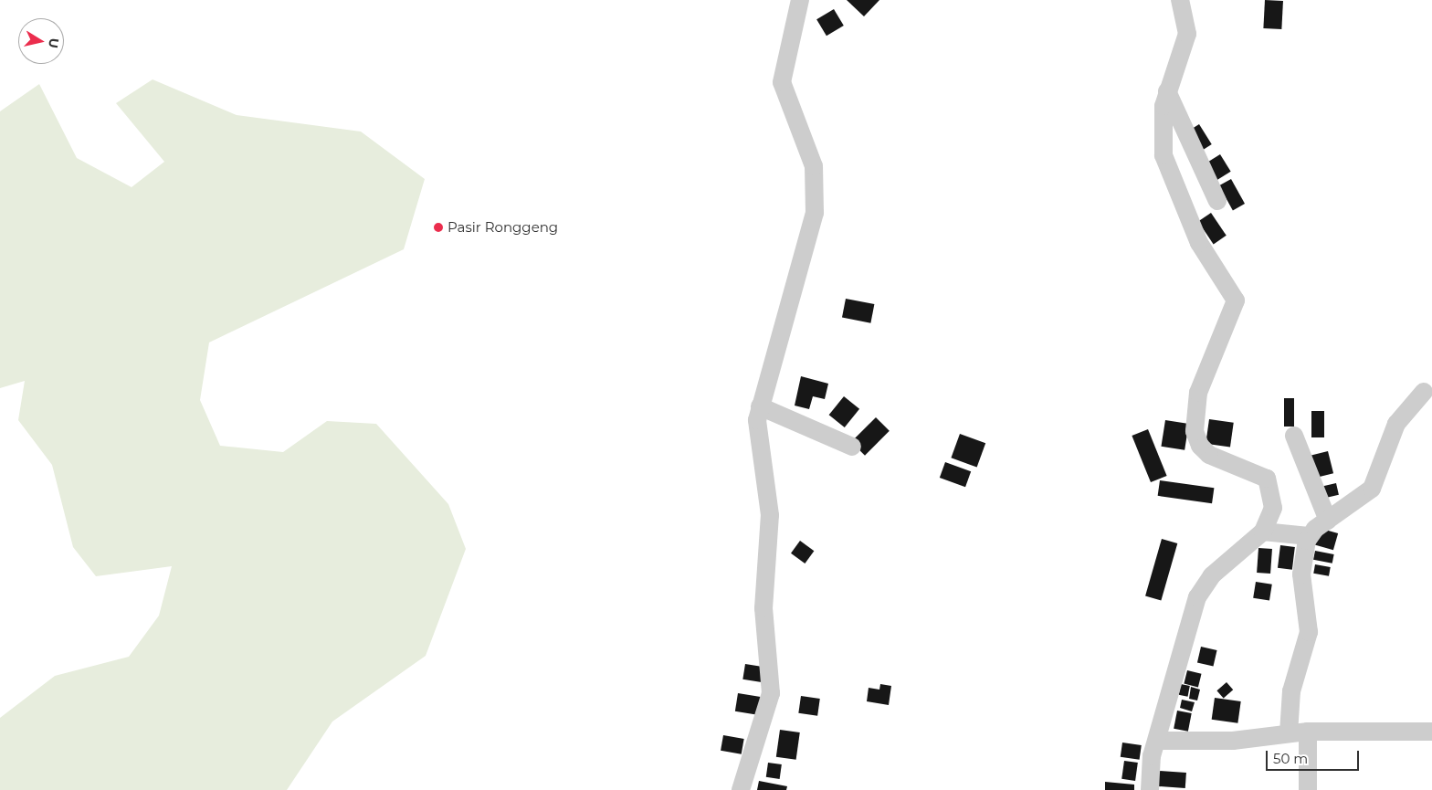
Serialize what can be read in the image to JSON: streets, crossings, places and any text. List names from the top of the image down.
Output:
{
  "places": ["Pasir Ronggeng"],
  "scale_bar": "50 m",
  "north": "right"
}
